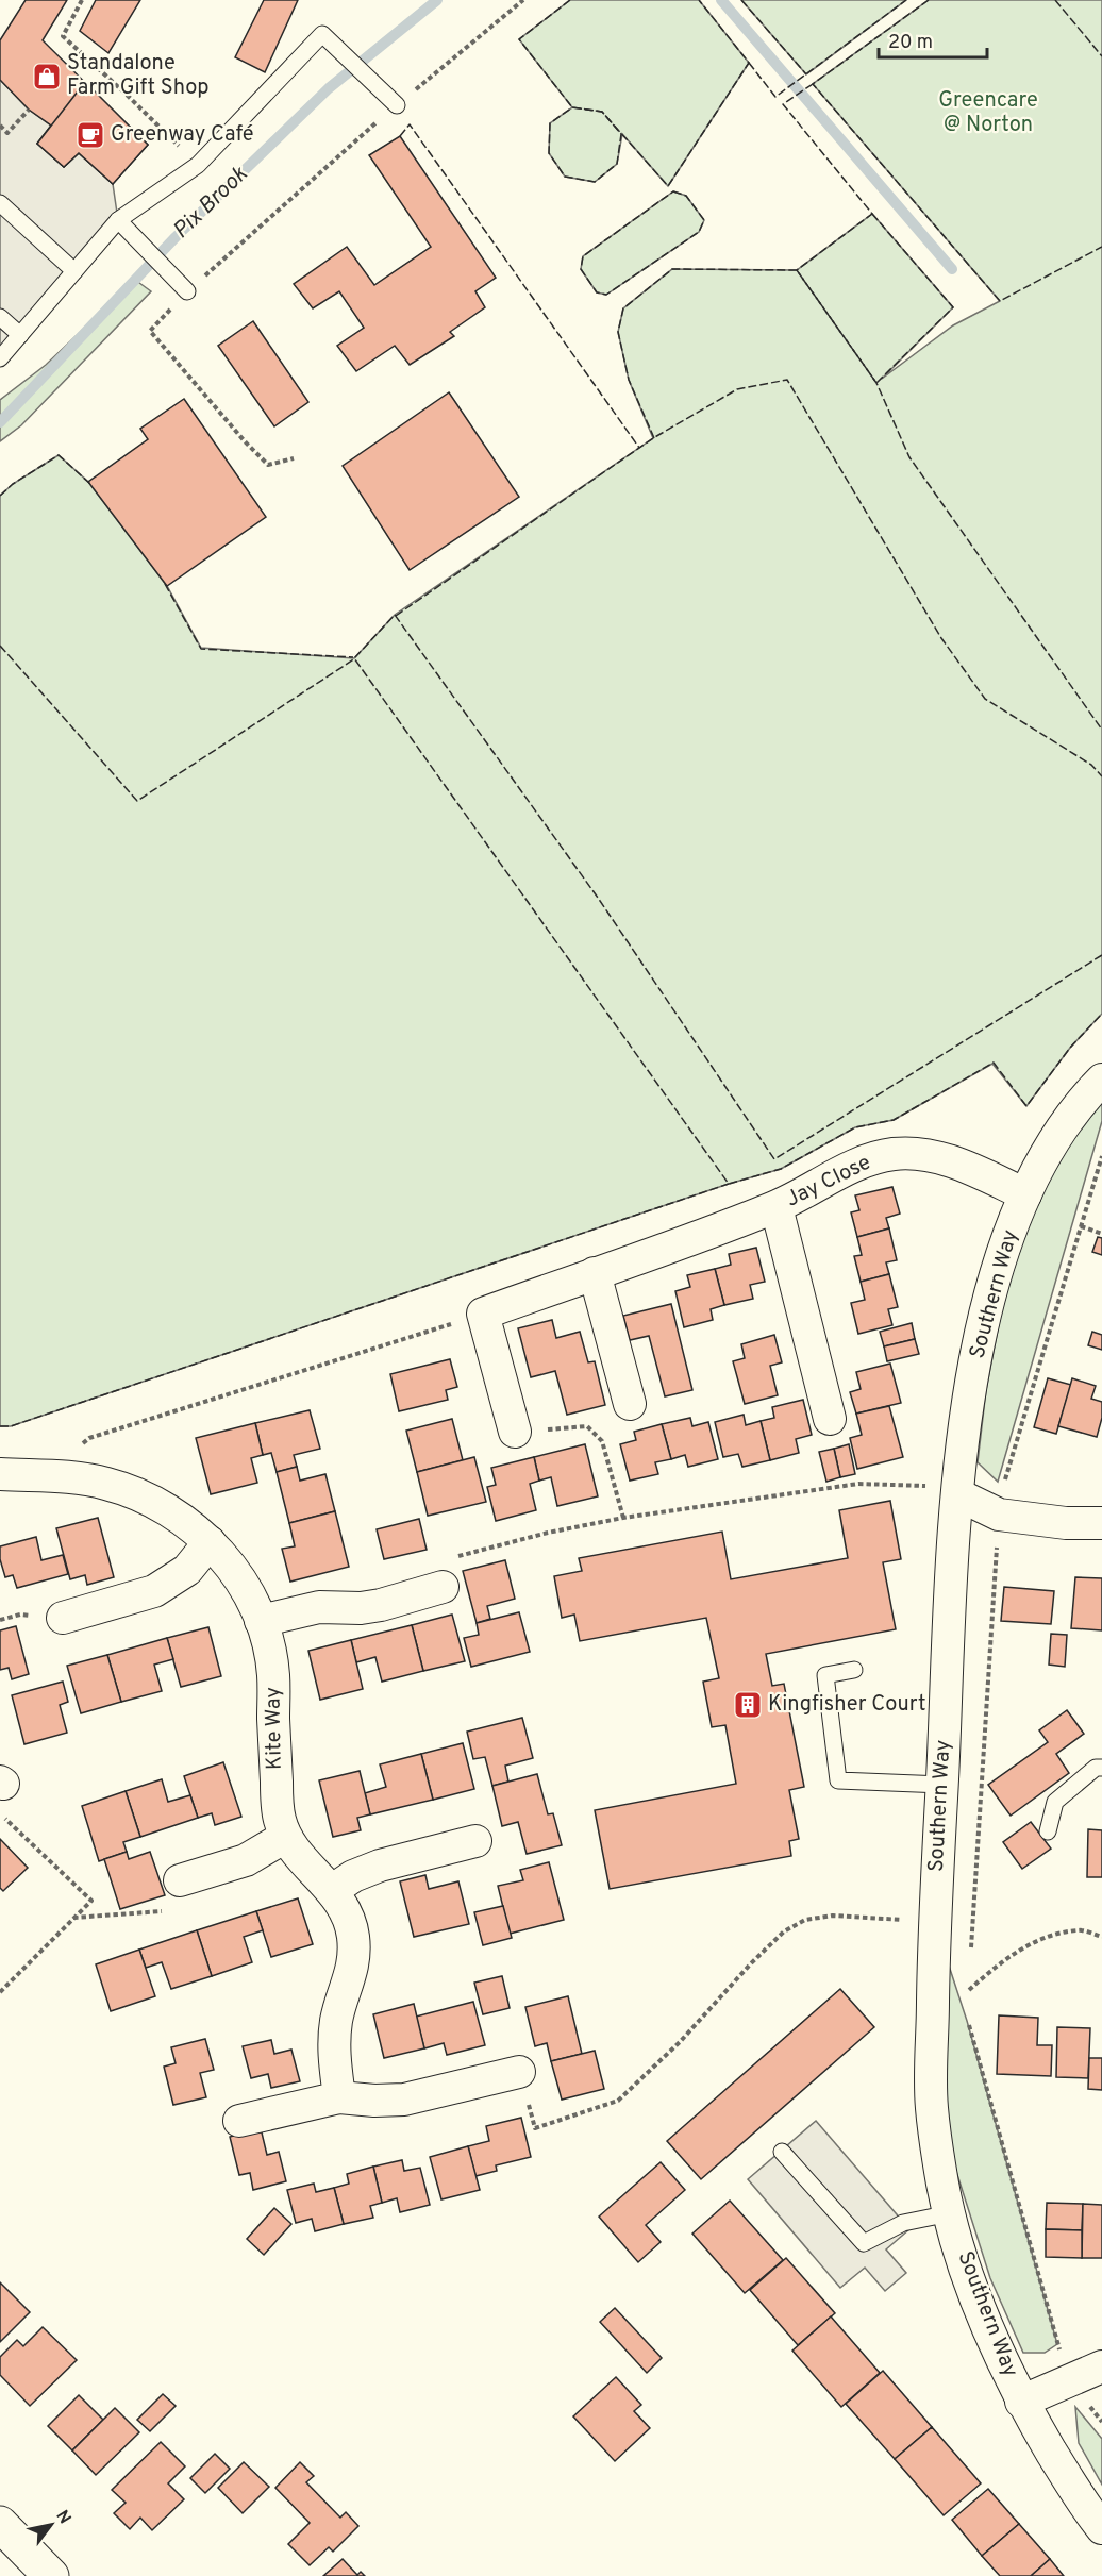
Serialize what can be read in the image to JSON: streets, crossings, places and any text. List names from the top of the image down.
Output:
{
  "streets": {
    "street": ["Jay Close", "Southern Way", "Kite Way"]
  },
  "crossings": [
    ["Jay Close", "Southern Way"]
  ],
  "water": ["Pix Brook"],
  "parks": ["Greencare @ Norton"],
  "places": {
    "shop": ["Standalone Farm Gift Shop"],
    "cafe": ["Greenway Café"],
    "building": ["Kingfisher Court"]
  },
  "scale_bar": "20 m",
  "north": "top right"
}
